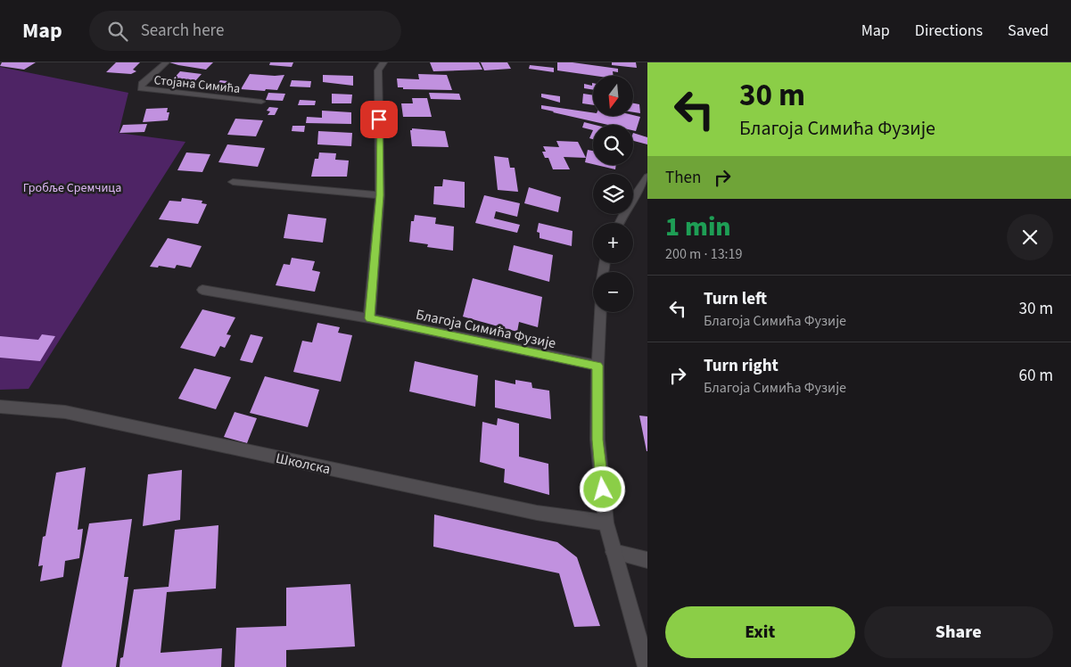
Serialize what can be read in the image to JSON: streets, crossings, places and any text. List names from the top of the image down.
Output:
{
  "streets": {
    "street": ["Стојана Симића", "Благоја Симића Фузије", "Школска"]
  },
  "parks": ["Гробље Сремчица"],
  "north": "bottom",
  "page": {
    "header": "Map",
    "search": "Search here",
    "nav": ["Map", "Directions", "Saved"],
    "turn": ["30 m", "Благоја Симића Фузије"],
    "map_buttons": ["+", "−"],
    "then": "Then",
    "heading": ["1 min", "200 m · 13:19"],
    "list": [
      {
        "name": "Turn left",
        "note": "Благоја Симића Фузије",
        "value": "30 m"
      },
      {
        "name": "Turn right",
        "note": "Благоја Симића Фузије",
        "value": "60 m"
      }
    ],
    "buttons": ["Exit", "Share"]
  }
}
